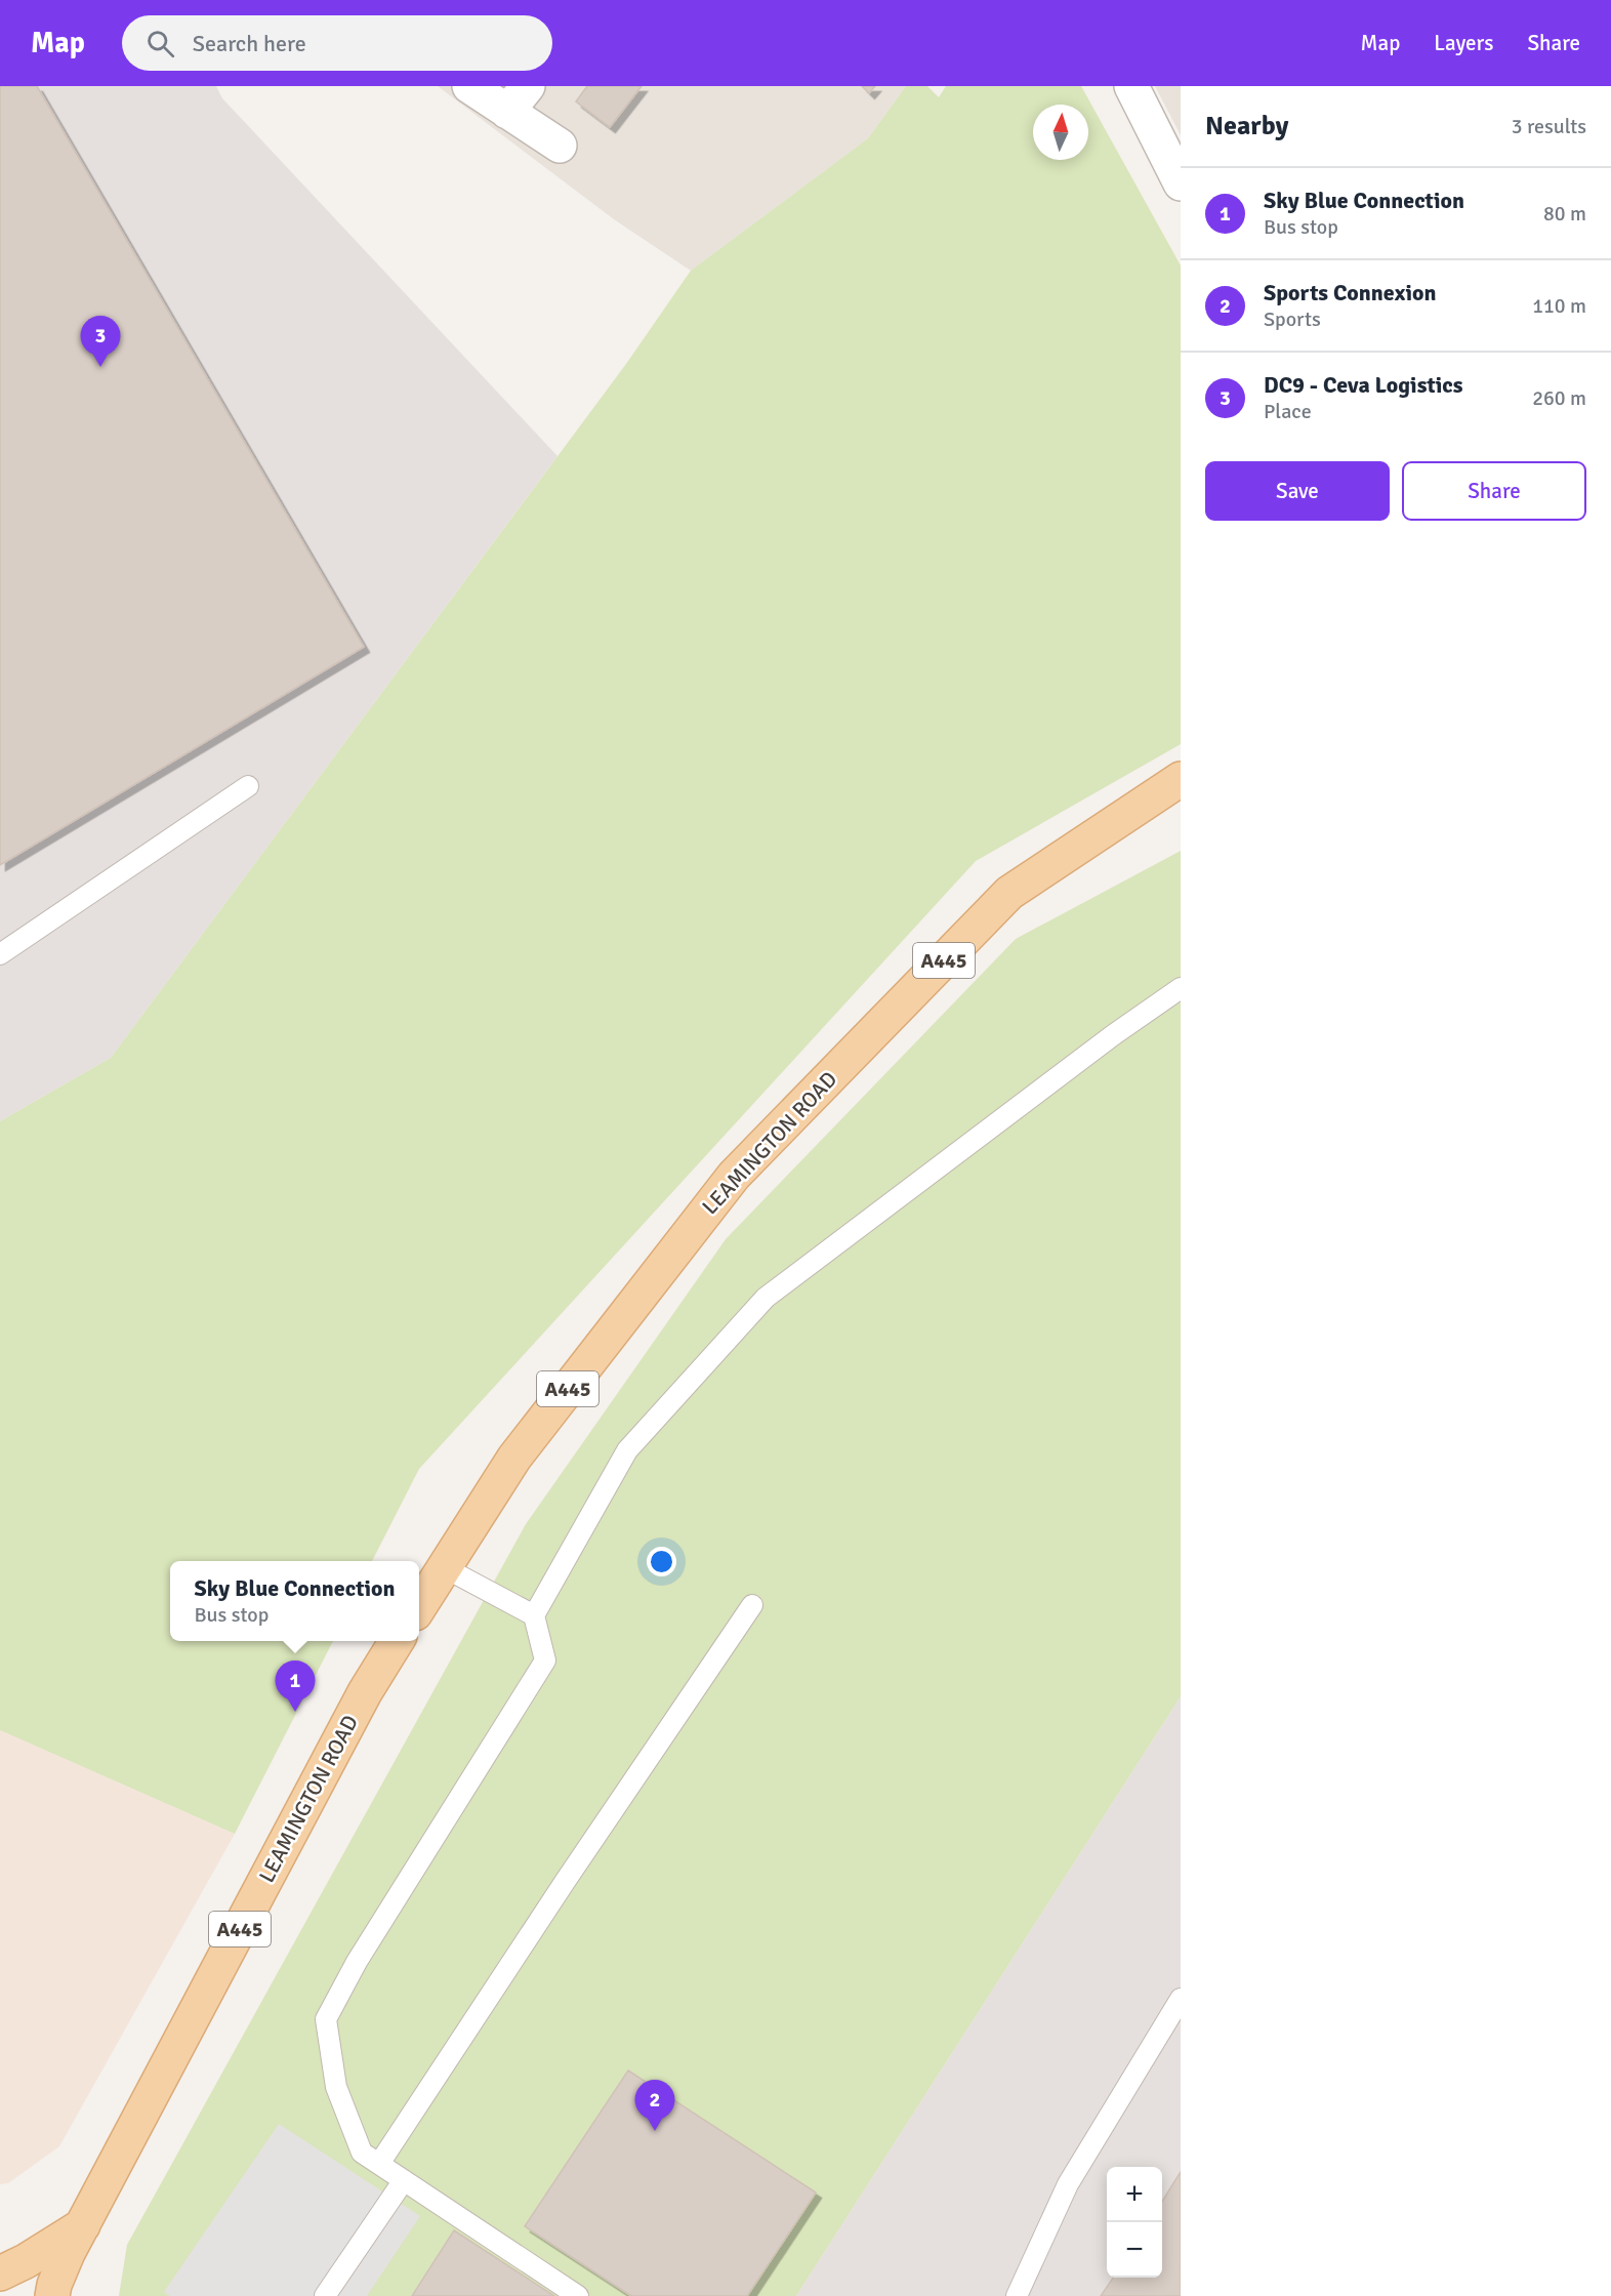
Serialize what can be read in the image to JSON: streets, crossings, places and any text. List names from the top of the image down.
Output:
{
  "streets": {
    "main road": ["A445", "LEAMINGTON ROAD"]
  },
  "north": "top",
  "page": {
    "header": "Map",
    "search": "Search here",
    "nav": ["Map", "Layers", "Share"],
    "heading": ["Nearby", "3 results"],
    "list": [
      {
        "mark": "1",
        "name": "Sky Blue Connection",
        "note": "Bus stop",
        "value": "80 m"
      },
      {
        "mark": "2",
        "name": "Sports Connexion",
        "note": "Sports",
        "value": "110 m"
      },
      {
        "mark": "3",
        "name": "DC9 - Ceva Logistics",
        "note": "Place",
        "value": "260 m"
      }
    ],
    "pins": ["3", "1", "2"],
    "buttons": ["Save", "Share"],
    "popup": ["Sky Blue Connection", "Bus stop"],
    "map_buttons": ["+", "−"]
  }
}
